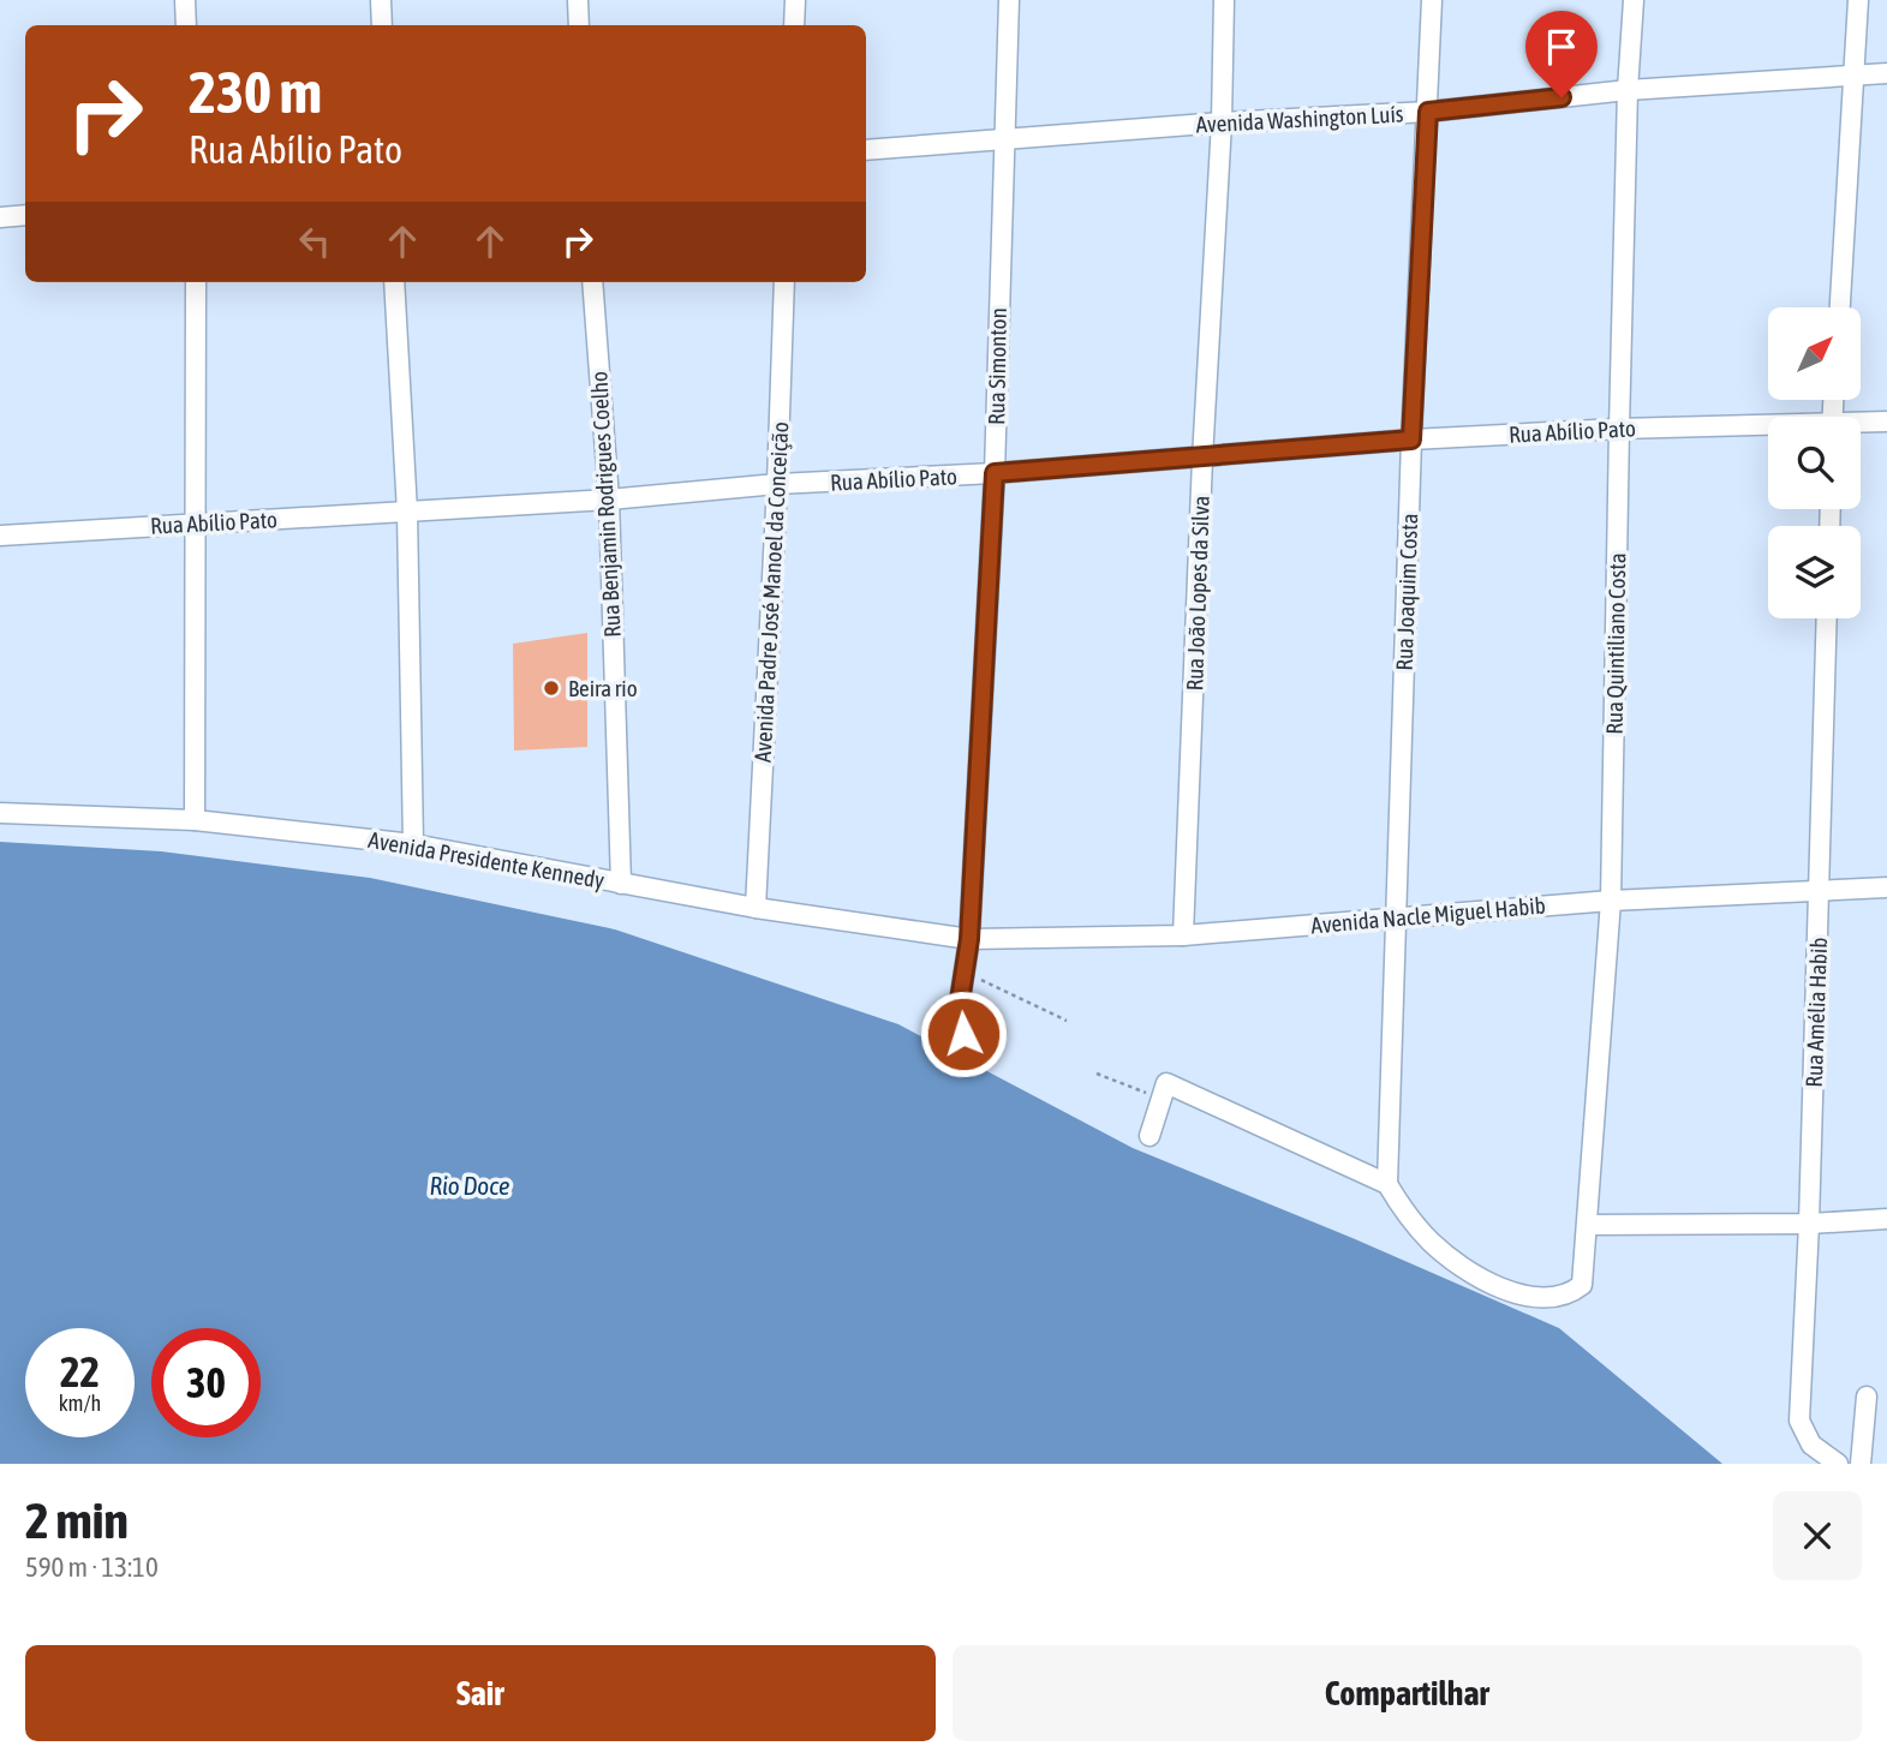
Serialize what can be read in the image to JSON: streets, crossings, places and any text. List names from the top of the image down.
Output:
{
  "streets": {
    "street": [
      "Avenida Washington Luís",
      "Rua Simonton",
      "Rua Abílio Pato",
      "Rua Benjamin Rodrigues Coelho",
      "Avenida Padre José Manoel da Conceição",
      "Rua Joaquim Costa",
      "Rua João Lopes da Silva",
      "Rua Quintiliano Costa",
      "Avenida Presidente Kennedy",
      "Avenida Nacle Miguel Habib",
      "Rua Amélia Habib"
    ]
  },
  "crossings": [
    ["Avenida Washington Luís", "Rua Simonton"],
    ["Avenida Washington Luís", "Rua Joaquim Costa"],
    ["Avenida Washington Luís", "Rua João Lopes da Silva"],
    ["Avenida Washington Luís", "Rua Quintiliano Costa"],
    ["Rua Simonton", "Rua Abílio Pato"],
    ["Rua Simonton", "Avenida Presidente Kennedy"],
    ["Rua Simonton", "Avenida Nacle Miguel Habib"],
    ["Rua Abílio Pato", "Rua Benjamin Rodrigues Coelho"],
    ["Rua Abílio Pato", "Avenida Padre José Manoel da Conceição"],
    ["Rua Abílio Pato", "Rua Joaquim Costa"],
    ["Rua Abílio Pato", "Rua João Lopes da Silva"],
    ["Rua Abílio Pato", "Rua Quintiliano Costa"],
    ["Rua Benjamin Rodrigues Coelho", "Avenida Presidente Kennedy"],
    ["Avenida Padre José Manoel da Conceição", "Avenida Presidente Kennedy"],
    ["Rua Joaquim Costa", "Rua Quintiliano Costa"],
    ["Rua Joaquim Costa", "Avenida Nacle Miguel Habib"],
    ["Rua João Lopes da Silva", "Avenida Nacle Miguel Habib"],
    ["Rua Quintiliano Costa", "Avenida Nacle Miguel Habib"],
    ["Avenida Presidente Kennedy", "Avenida Nacle Miguel Habib"],
    ["Avenida Nacle Miguel Habib", "Rua Amélia Habib"]
  ],
  "water": ["Rio Doce"],
  "places": ["Beira rio"],
  "north": "top right",
  "page": {
    "turn": ["230 m", "Rua Abílio Pato"],
    "speed": "22 km/h",
    "limit": "30",
    "heading": ["2 min", "590 m · 13:10"],
    "buttons": ["Sair", "Compartilhar"]
  }
}
